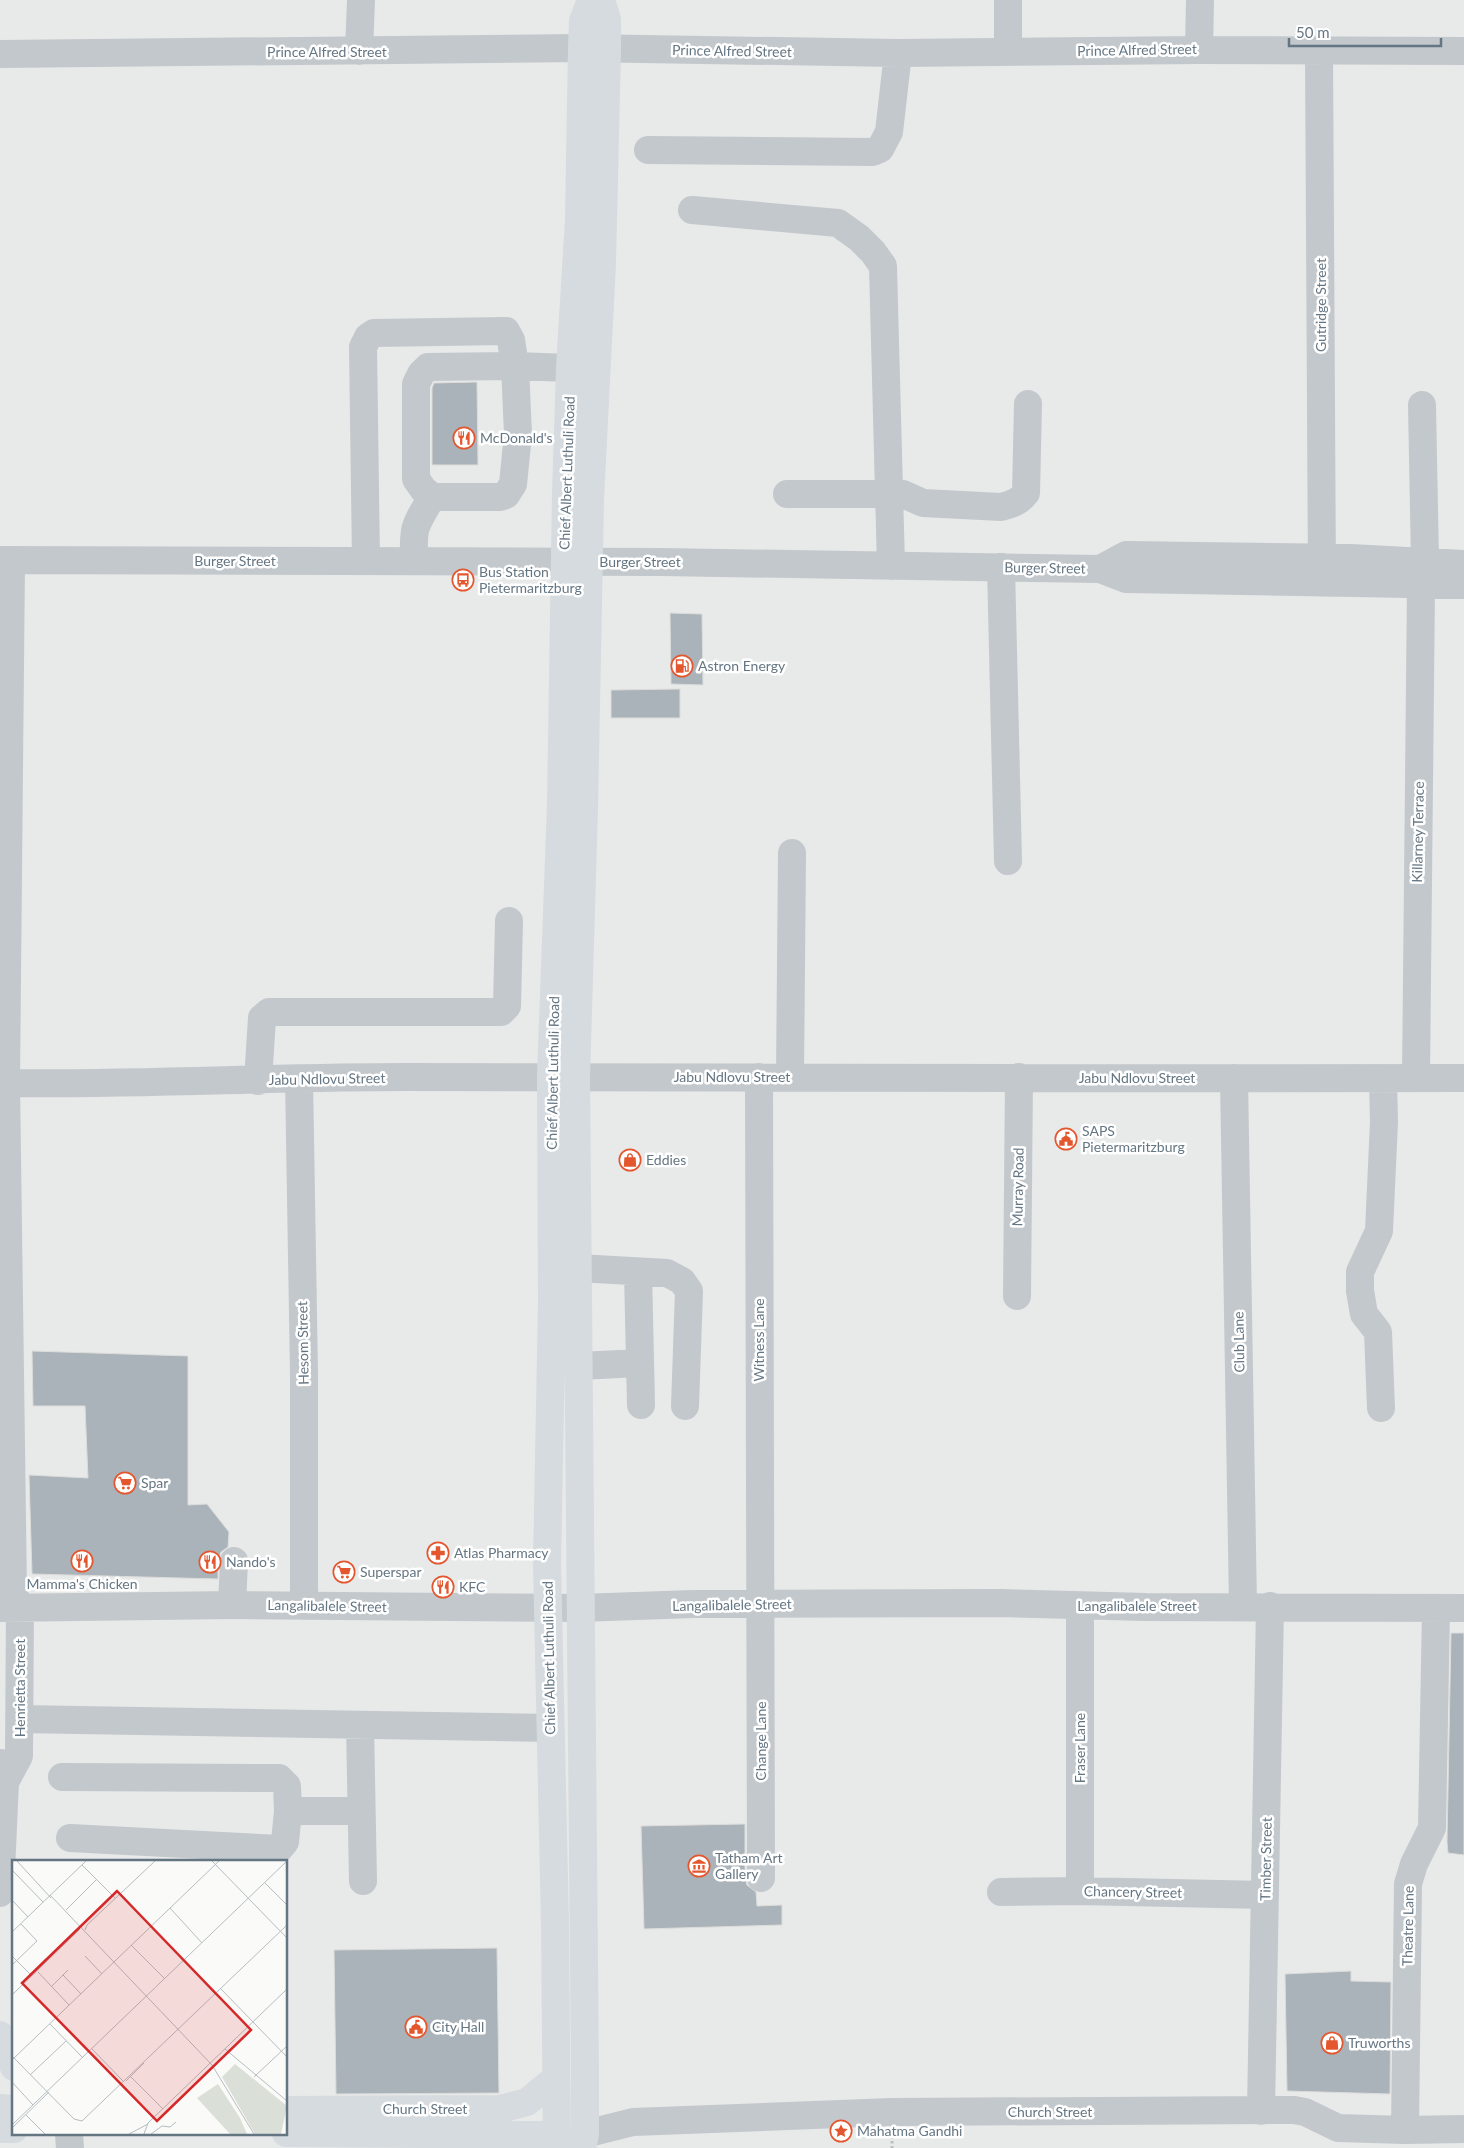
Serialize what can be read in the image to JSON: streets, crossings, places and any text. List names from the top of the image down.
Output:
{
  "streets": {
    "main road": ["Chief Albert Luthuli Road", "Church Street"],
    "street": [
      "Prince Alfred Street",
      "Gutridge Street",
      "Burger Street",
      "Killarney Terrace",
      "Jabu Ndlovu Street",
      "Murray Road",
      "Witness Lane",
      "Club Lane",
      "Hesom Street",
      "Langalibalele Street",
      "Henrietta Street",
      "Change Lane",
      "Fraser Lane",
      "Timber Street",
      "Chancery Street",
      "Theatre Lane"
    ]
  },
  "crossings": [
    ["Prince Alfred Street", "Gutridge Street"],
    ["Prince Alfred Street", "Chief Albert Luthuli Road"],
    ["Gutridge Street", "Burger Street"],
    ["Chief Albert Luthuli Road", "Burger Street"],
    ["Chief Albert Luthuli Road", "Jabu Ndlovu Street"],
    ["Chief Albert Luthuli Road", "Langalibalele Street"],
    ["Chief Albert Luthuli Road", "Church Street"],
    ["Burger Street", "Killarney Terrace"],
    ["Burger Street", "Henrietta Street"],
    ["Killarney Terrace", "Jabu Ndlovu Street"],
    ["Jabu Ndlovu Street", "Murray Road"],
    ["Jabu Ndlovu Street", "Witness Lane"],
    ["Jabu Ndlovu Street", "Club Lane"],
    ["Jabu Ndlovu Street", "Hesom Street"],
    ["Jabu Ndlovu Street", "Henrietta Street"],
    ["Witness Lane", "Langalibalele Street"],
    ["Witness Lane", "Change Lane"],
    ["Club Lane", "Langalibalele Street"],
    ["Hesom Street", "Langalibalele Street"],
    ["Langalibalele Street", "Henrietta Street"],
    ["Langalibalele Street", "Change Lane"],
    ["Langalibalele Street", "Fraser Lane"],
    ["Langalibalele Street", "Timber Street"],
    ["Langalibalele Street", "Theatre Lane"],
    ["Fraser Lane", "Chancery Street"],
    ["Timber Street", "Chancery Street"],
    ["Timber Street", "Church Street"],
    ["Theatre Lane", "Church Street"]
  ],
  "places": {
    "restaurant": [
      "McDonald's",
      "Mamma's Chicken",
      "Nando's",
      "KFC"
    ],
    "bus stop": ["Bus Station Pietermaritzburg"],
    "fuel station": ["Astron Energy"],
    "public building": ["SAPS Pietermaritzburg", "City Hall"],
    "shop": ["Eddies", "Truworths"],
    "supermarket": ["Spar", "Superspar"],
    "pharmacy": ["Atlas Pharmacy"],
    "museum": ["Tatham Art Gallery"],
    "place": ["Mahatma Gandhi"]
  },
  "scale_bar": "50 m"
}
